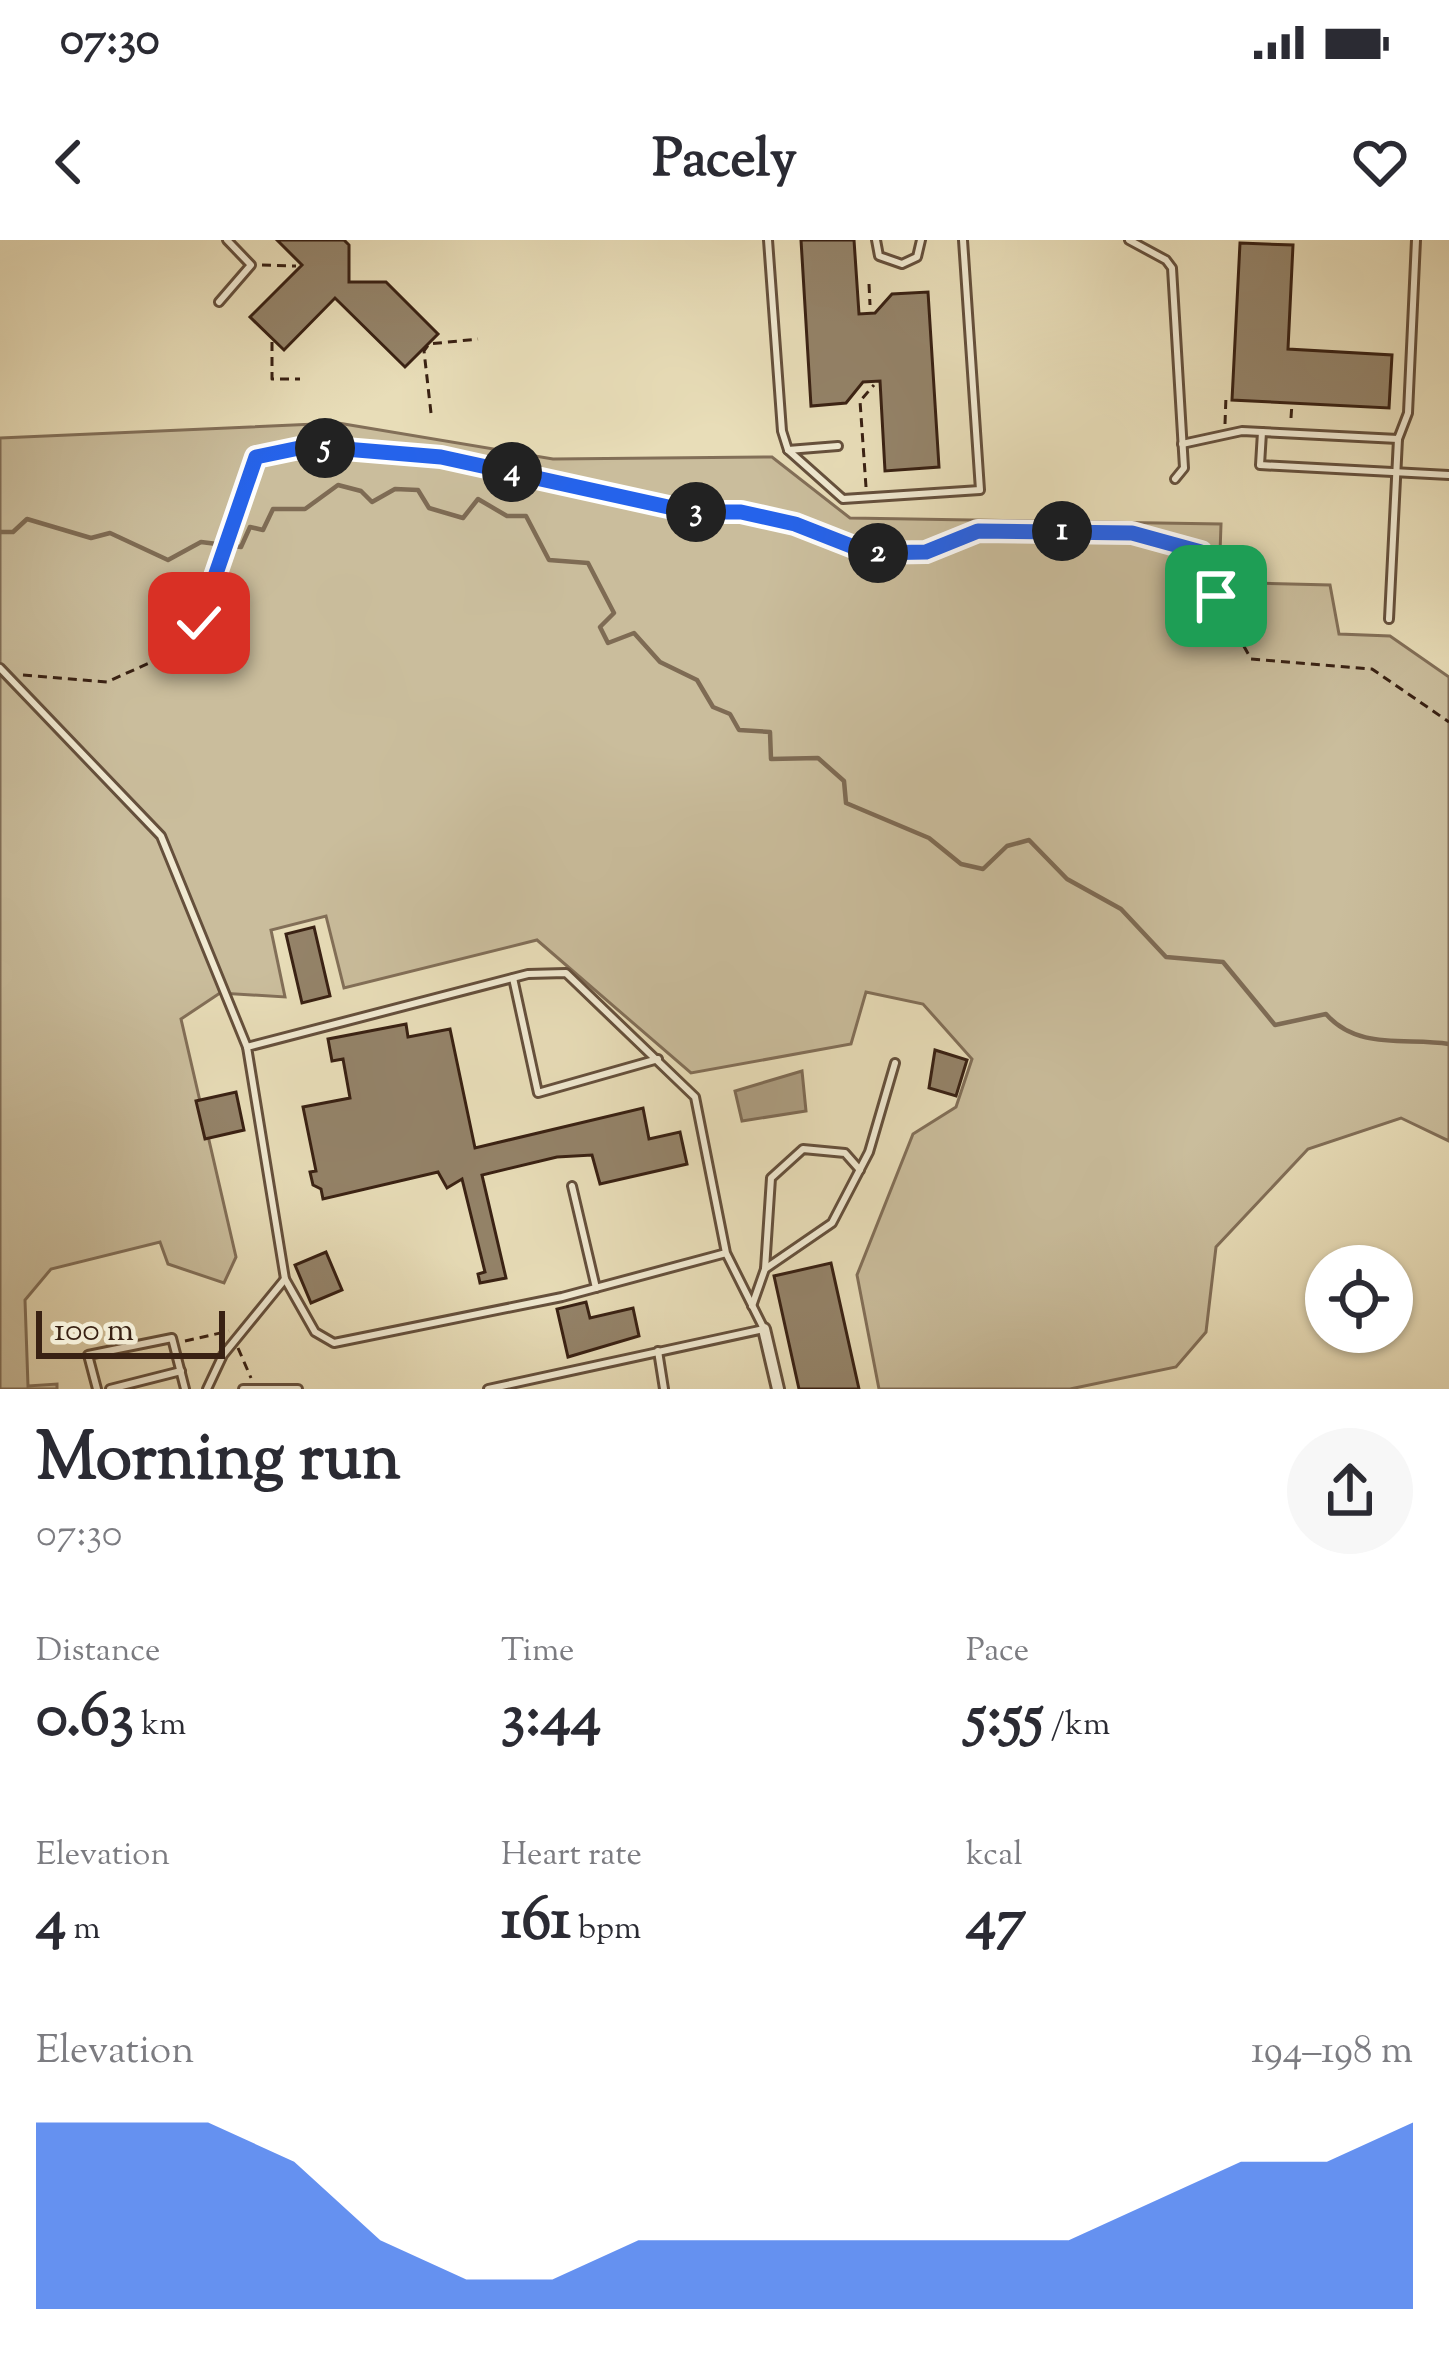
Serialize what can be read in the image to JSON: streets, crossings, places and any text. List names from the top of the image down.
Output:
{
  "scale_bar": "100 m",
  "page": {
    "status": "07:30",
    "header": "Pacely",
    "pins": [
      "5",
      "4",
      "3",
      "1",
      "2"
    ],
    "scale": "100 m",
    "heading": ["Morning run", "07:30"],
    "stats": [
      ["Distance", "0.63 km"],
      ["Time", "3:44"],
      ["Pace", "5:55 /km"],
      ["Elevation", "4 m"],
      ["Heart rate", "161 bpm"],
      ["kcal", "47"]
    ],
    "chart": ["Elevation", "194–198 m"]
  }
}
